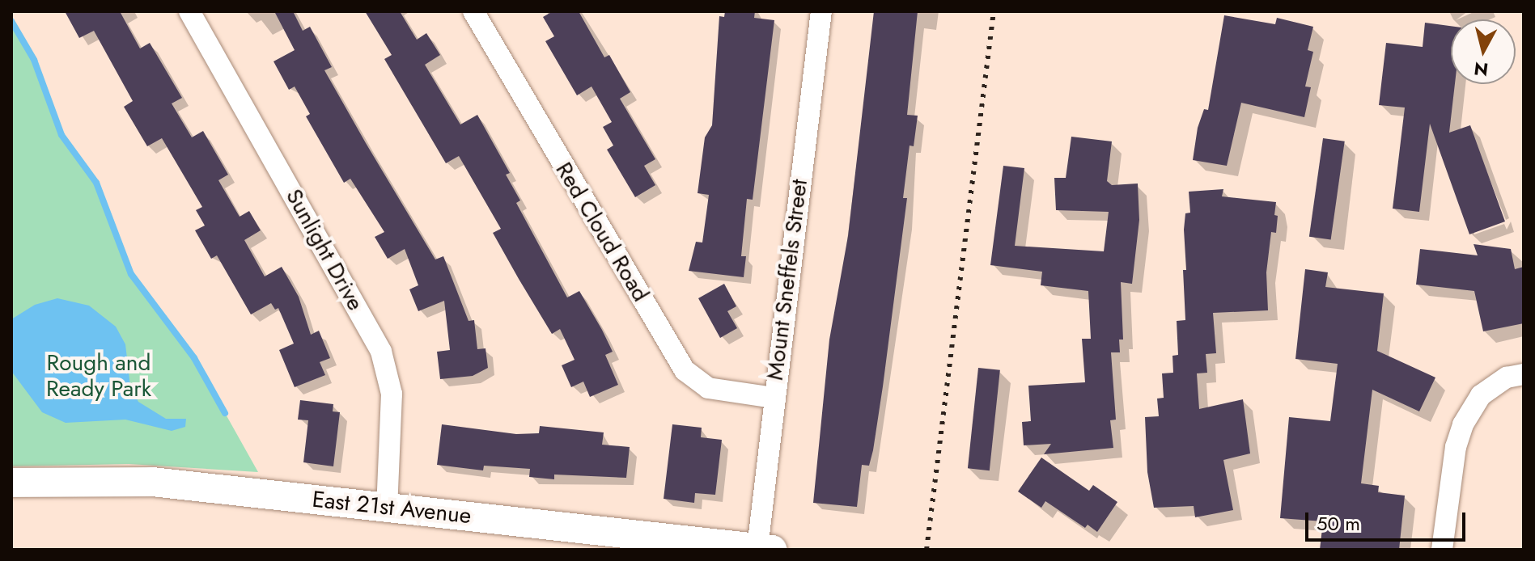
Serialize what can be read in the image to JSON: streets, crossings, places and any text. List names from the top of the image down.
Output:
{
  "streets": {
    "street": [
      "Red Cloud Road",
      "Sunlight Drive",
      "Mount Sneffels Street",
      "East 21st Avenue"
    ]
  },
  "crossings": [
    ["Red Cloud Road", "Mount Sneffels Street"],
    ["Sunlight Drive", "East 21st Avenue"],
    ["Mount Sneffels Street", "East 21st Avenue"]
  ],
  "parks": ["Rough and Ready Park"],
  "scale_bar": "50 m",
  "north": "bottom"
}
